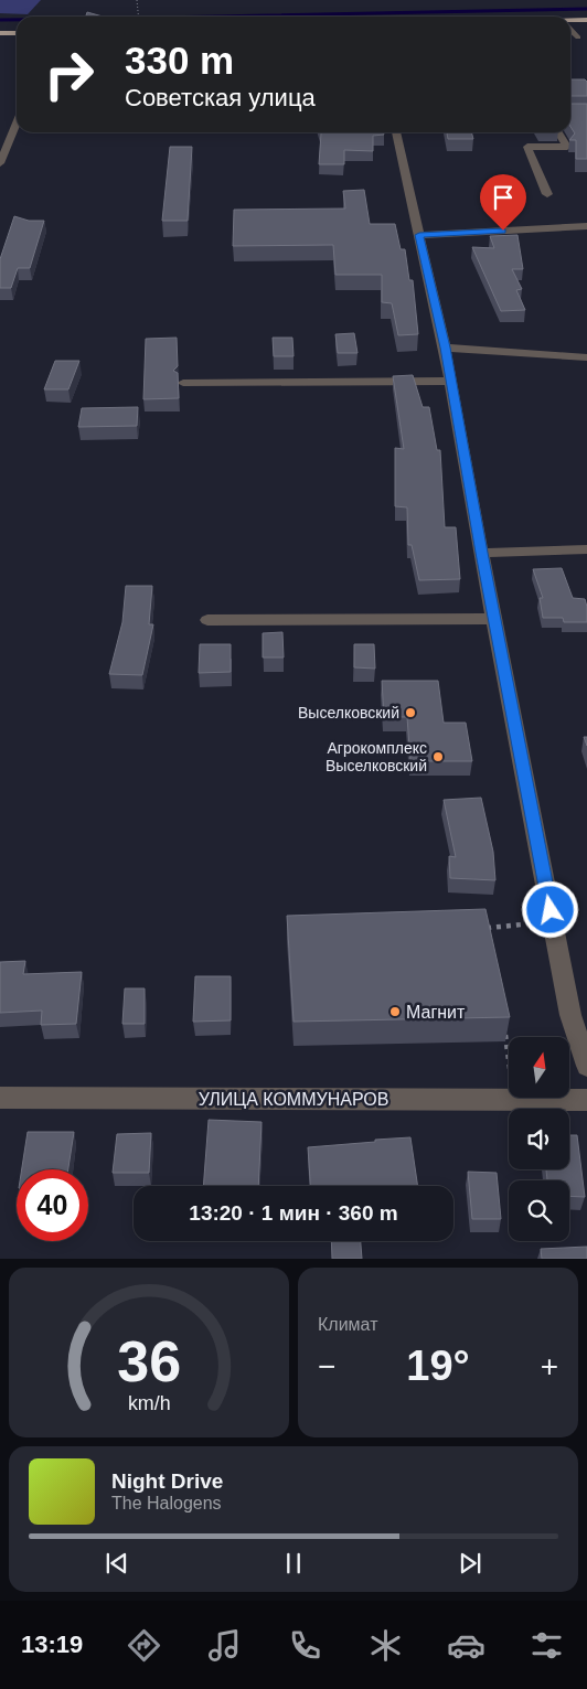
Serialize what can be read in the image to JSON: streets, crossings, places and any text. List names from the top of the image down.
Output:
{
  "streets": {
    "street": ["УЛИЦА КОММУНАРОВ"]
  },
  "places": ["Выселковский", "Агрокомплекс Выселковский", "Магнит"],
  "north": "top",
  "page": {
    "turn": ["330 m", "Советская улица"],
    "limit": "40",
    "trip": "13:20 · 1 мин · 360 m",
    "tile": "Климат",
    "heat": ["−", "19°", "+"],
    "song": ["Night Drive", "The Halogens"],
    "tabs": "13:19",
    "gauge": ["36", "km/h"]
  }
}
